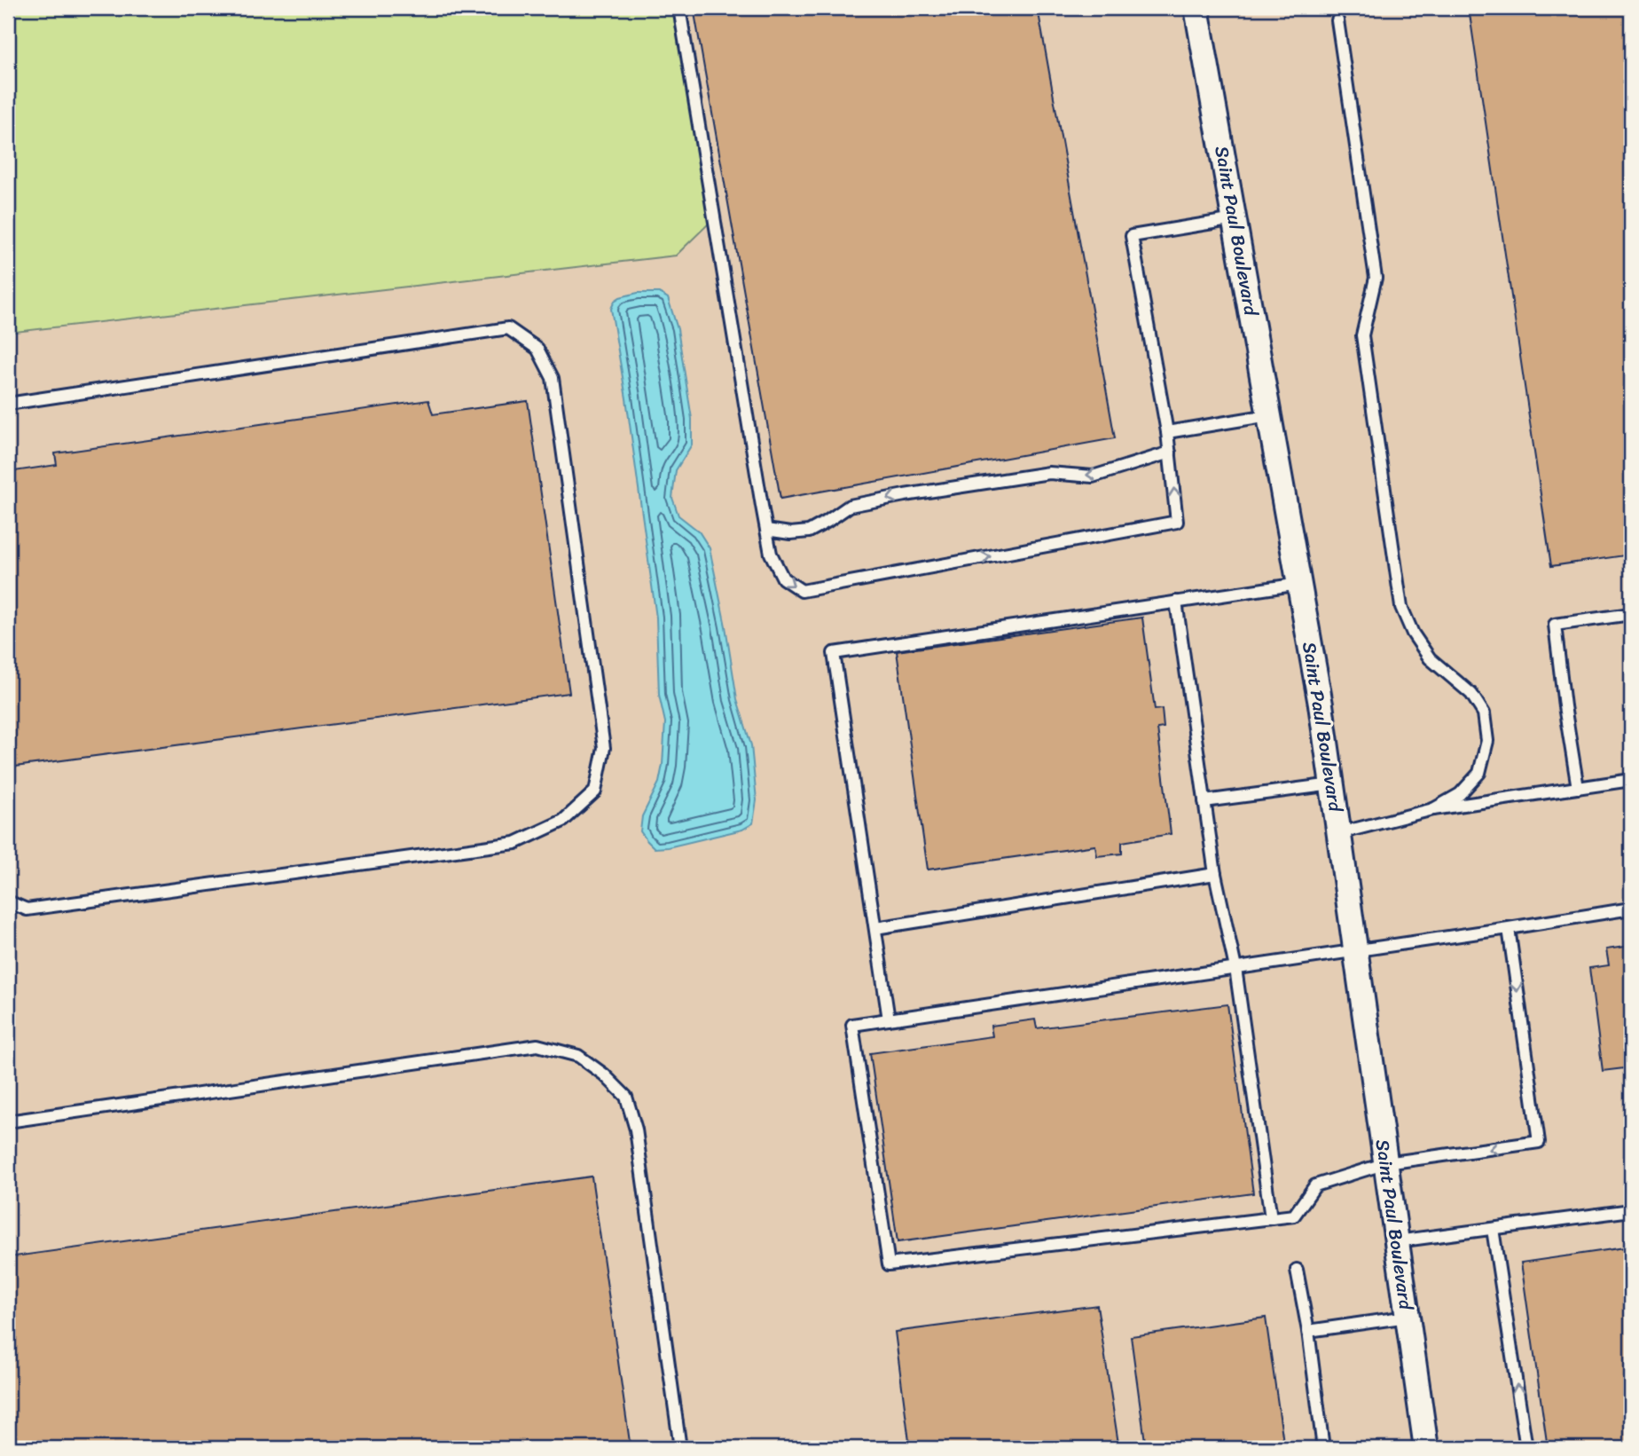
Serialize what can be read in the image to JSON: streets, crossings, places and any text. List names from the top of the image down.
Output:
{
  "streets": {
    "street": ["Saint Paul Boulevard"]
  }
}
